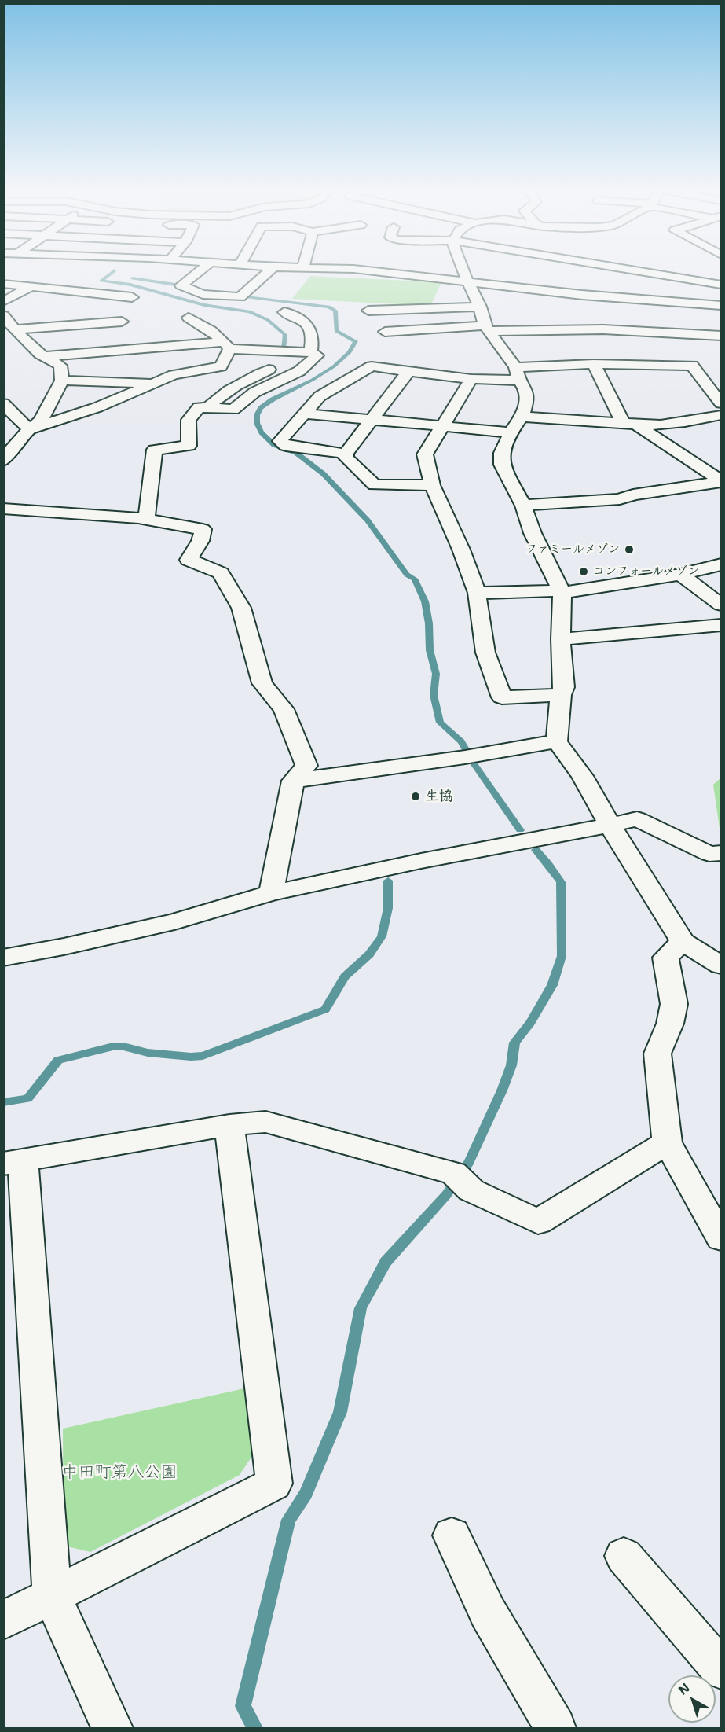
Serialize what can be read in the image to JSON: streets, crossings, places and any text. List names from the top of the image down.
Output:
{
  "parks": ["中田町第八公園"],
  "places": ["ファミールメゾン", "コンフォールメゾン", "生協"],
  "north": "top left"
}
